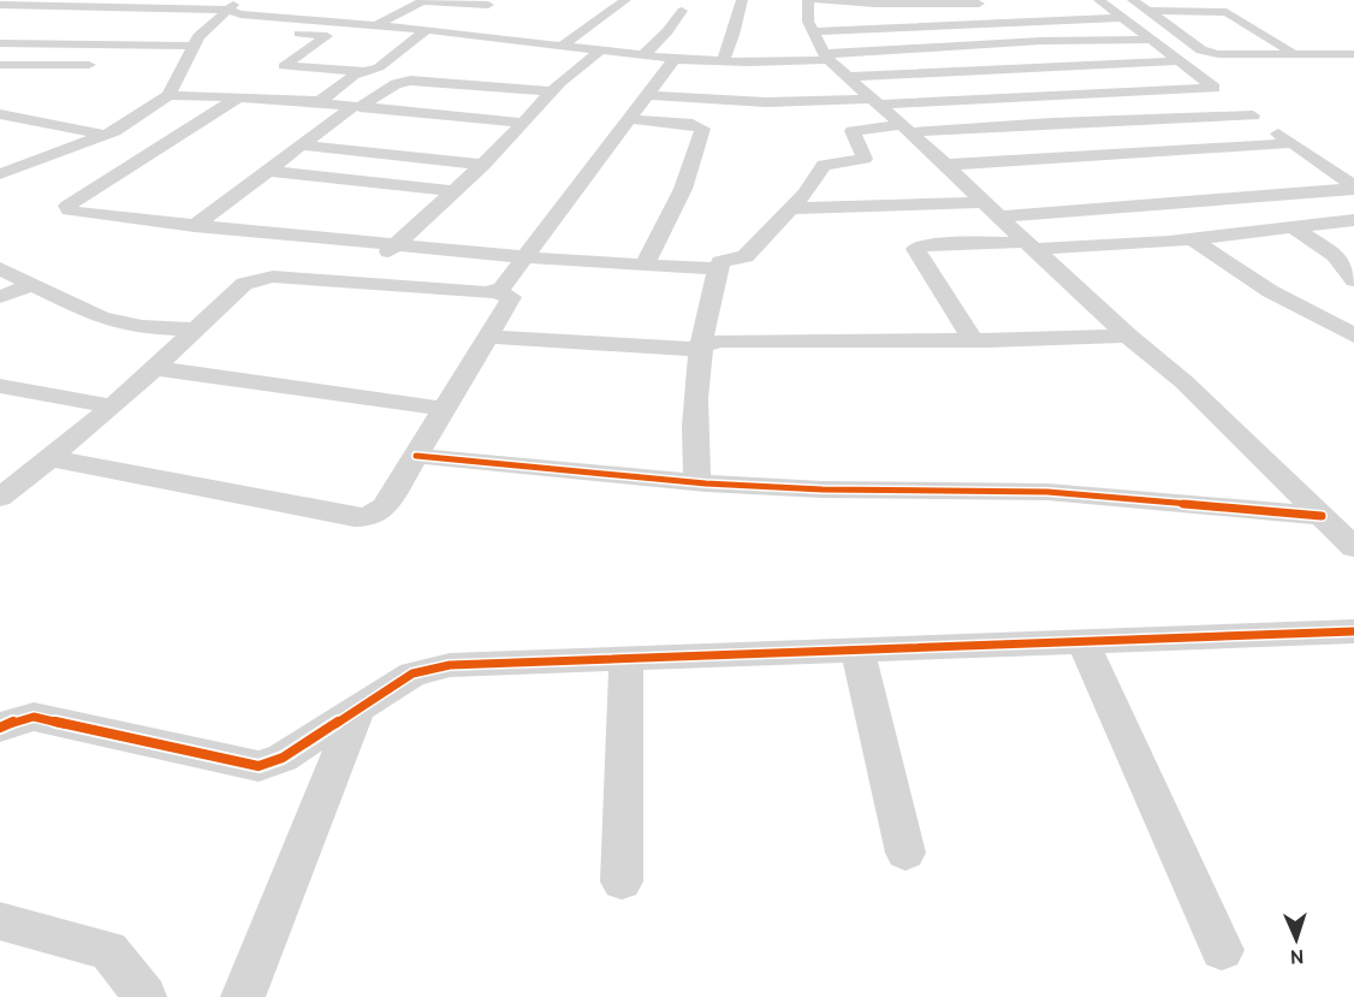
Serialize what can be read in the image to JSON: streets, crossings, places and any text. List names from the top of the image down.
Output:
{
  "north": "bottom"
}
